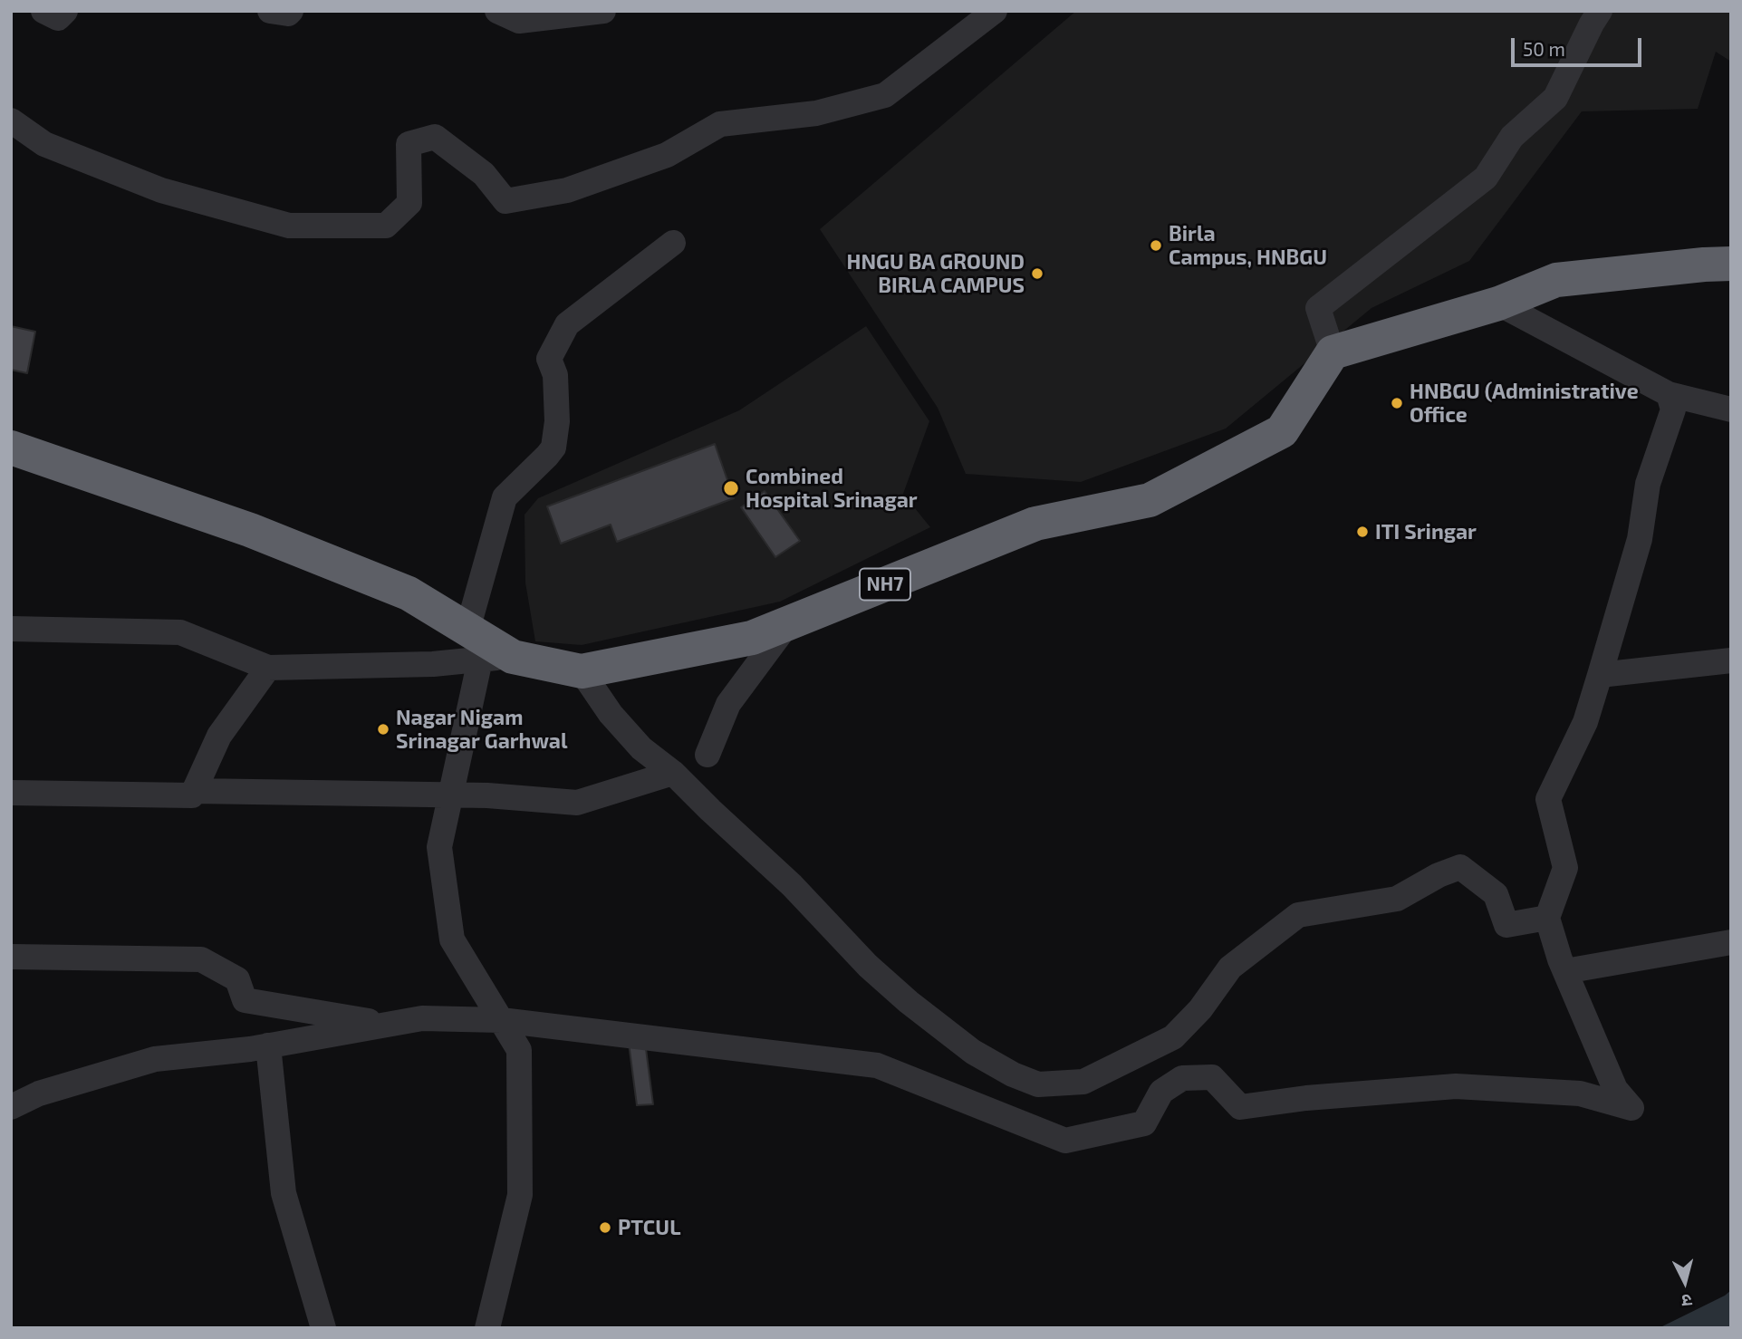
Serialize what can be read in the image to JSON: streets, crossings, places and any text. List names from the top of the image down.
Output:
{
  "streets": {
    "highway": ["NH7"]
  },
  "places": [
    "Birla Campus, HNBGU",
    "HNGU BA GROUND BIRLA CAMPUS",
    "HNBGU (Administrative Office",
    "Combined Hospital Srinagar",
    "ITI Sringar",
    "Nagar Nigam Srinagar Garhwal",
    "PTCUL"
  ],
  "scale_bar": "50 m",
  "north": "bottom"
}
